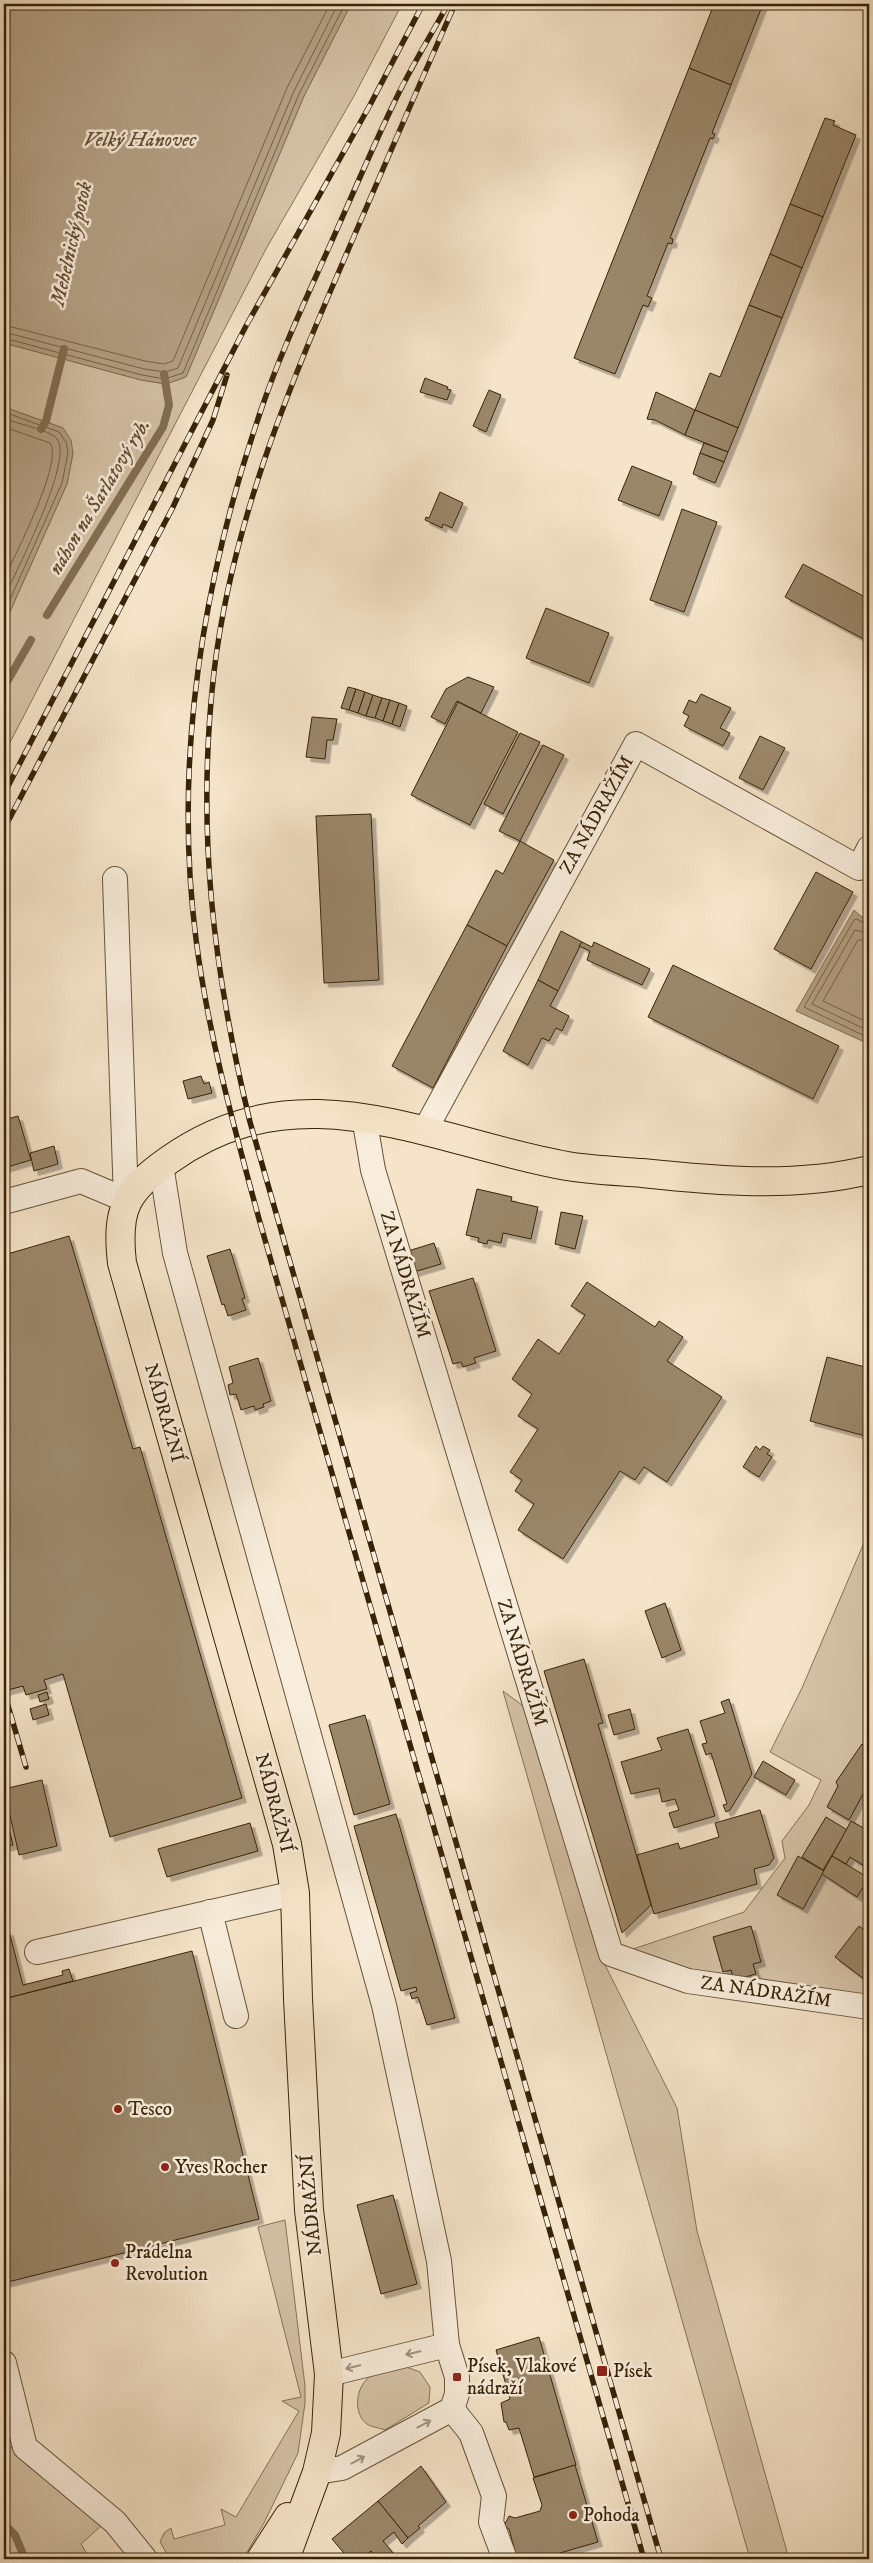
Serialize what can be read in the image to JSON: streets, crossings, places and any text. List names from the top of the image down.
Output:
{
  "streets": {
    "main road": ["NÁDRAŽNÍ"],
    "street": ["ZA NÁDRAŽÍM"]
  },
  "water": ["Velký Hánovec", "Mehelnický potok", "náhon na Šarlatový ryb."],
  "places": {
    "other": [
      "Tesco",
      "Yves Rocher",
      "Prádelna Revolution",
      "Pohoda"
    ],
    "transit": ["Písek", "Písek, Vlakové nádraží"]
  }
}
